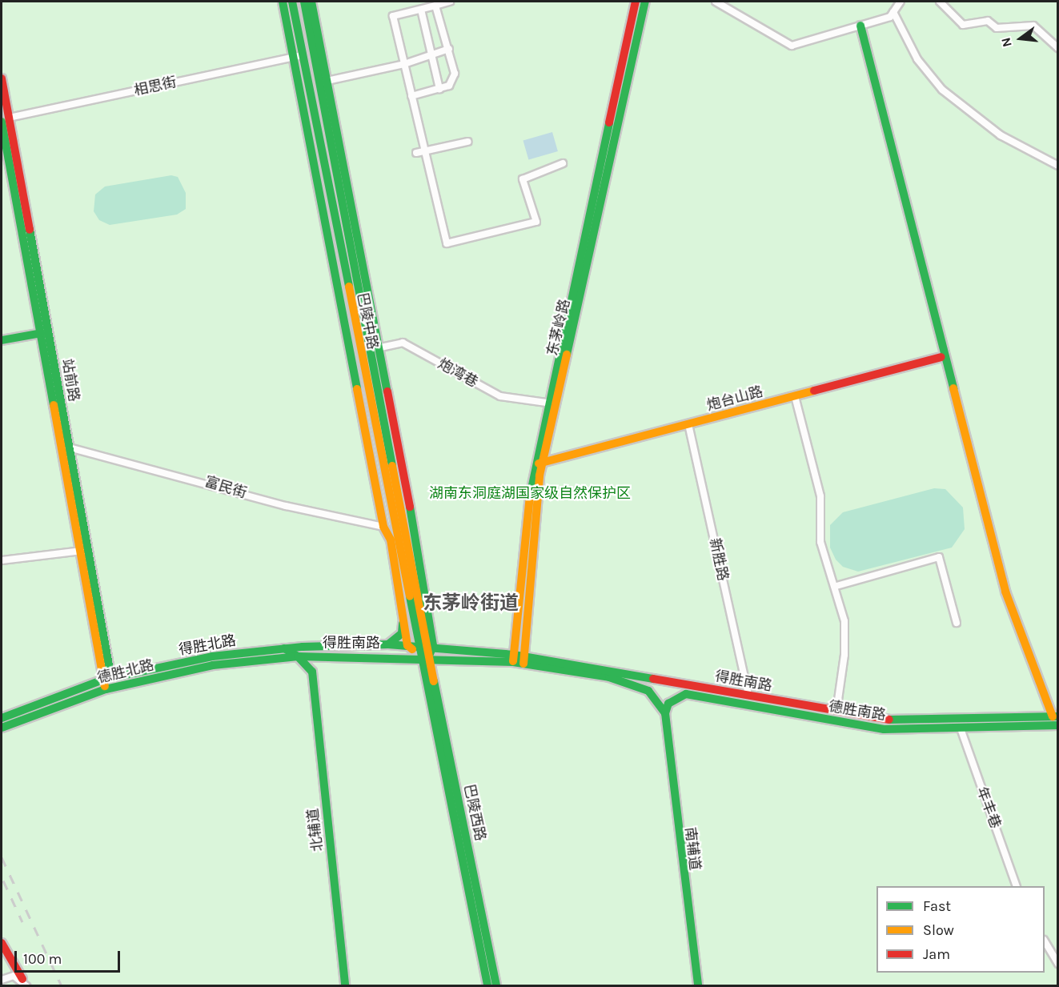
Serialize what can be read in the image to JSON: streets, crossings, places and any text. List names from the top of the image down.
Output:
{
  "streets": {
    "main road": [
      "巴陵中路",
      "东茅岭路",
      "站前路",
      "炮台山路",
      "得胜南路",
      "得胜北路",
      "德胜北路",
      "德胜南路",
      "巴陵西路",
      "北辅道",
      "南辅道"
    ],
    "street": [
      "相思街",
      "炮湾巷",
      "富民街",
      "新胜路",
      "年丰巷"
    ]
  },
  "crossings": [
    ["相思街", "巴陵中路"],
    ["相思街", "站前路"],
    ["巴陵中路", "炮湾巷"],
    ["巴陵中路", "得胜南路"],
    ["巴陵中路", "得胜北路"],
    ["巴陵中路", "巴陵西路"],
    ["东茅岭路", "炮湾巷"],
    ["东茅岭路", "炮台山路"],
    ["东茅岭路", "得胜南路"],
    ["站前路", "富民街"],
    ["站前路", "得胜北路"],
    ["站前路", "德胜北路"],
    ["炮台山路", "新胜路"],
    ["新胜路", "得胜南路"],
    ["得胜南路", "得胜北路"],
    ["得胜南路", "德胜北路"],
    ["得胜南路", "德胜南路"],
    ["得胜南路", "巴陵西路"],
    ["得胜南路", "南辅道"],
    ["得胜北路", "巴陵西路"],
    ["德胜南路", "年丰巷"],
    ["德胜南路", "南辅道"]
  ],
  "districts": ["东茅岭街道"],
  "parks": ["湖南东洞庭湖国家级自然保护区"],
  "legend": ["Fast", "Slow", "Jam"],
  "scale_bar": "100 m",
  "north": "left"
}
